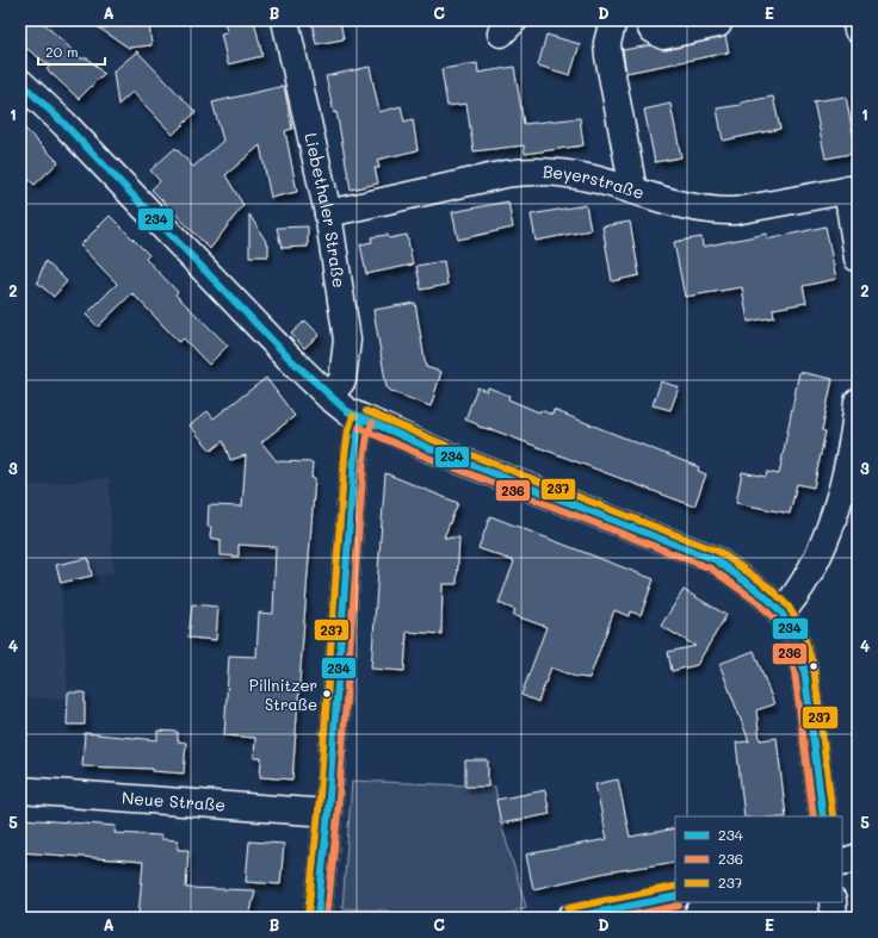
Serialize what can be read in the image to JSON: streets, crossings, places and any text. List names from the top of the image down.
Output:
{
  "streets": {
    "street": ["Beyerstraße", "Liebethaler Straße", "Neue Straße"]
  },
  "crossings": [
    ["Beyerstraße", "Liebethaler Straße"]
  ],
  "places": ["Pillnitzer Straße"],
  "lines": ["transit line 234", "transit line 237", "transit line 236"],
  "legend": ["234", "236", "237"],
  "scale_bar": "20 m",
  "grid": {
    "columns": [
      "A",
      "B",
      "C",
      "D",
      "E"
    ],
    "rows": [
      "1",
      "2",
      "3",
      "4",
      "5"
    ]
  }
}
